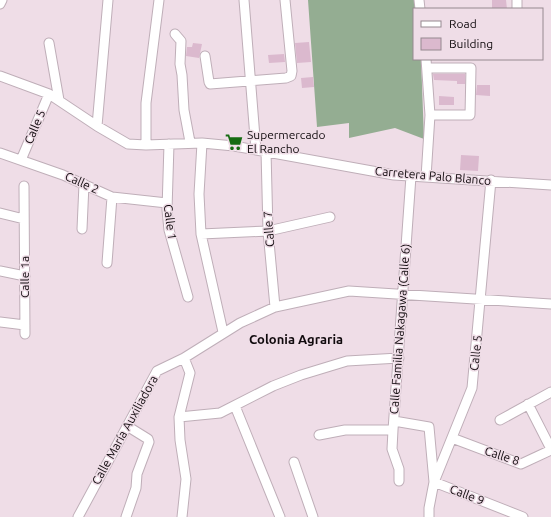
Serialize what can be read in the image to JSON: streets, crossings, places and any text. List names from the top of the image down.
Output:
{
  "streets": {
    "street": [
      "Calle 5",
      "Carretera Palo Blanco",
      "Calle 2",
      "Calle 1",
      "Calle 7",
      "Calle 1a",
      "Calle Familia Nakagawa (Calle 6)",
      "Calle María Auxiliadora",
      "Calle 8",
      "Calle 9"
    ]
  },
  "crossings": [
    ["Calle 5", "Carretera Palo Blanco"],
    ["Calle 5", "Calle 2"],
    ["Calle 5", "Calle María Auxiliadora"],
    ["Calle 5", "Calle 8"],
    ["Calle 5", "Calle 9"],
    ["Carretera Palo Blanco", "Calle 1"],
    ["Carretera Palo Blanco", "Calle 7"],
    ["Carretera Palo Blanco", "Calle Familia Nakagawa (Calle 6)"],
    ["Calle 2", "Calle 1"],
    ["Calle 7", "Calle María Auxiliadora"],
    ["Calle Familia Nakagawa (Calle 6)", "Calle María Auxiliadora"]
  ],
  "districts": ["Colonia Agraria"],
  "places": {
    "supermarket": ["Supermercado El Rancho"]
  },
  "legend": ["Road", "Building"]
}
